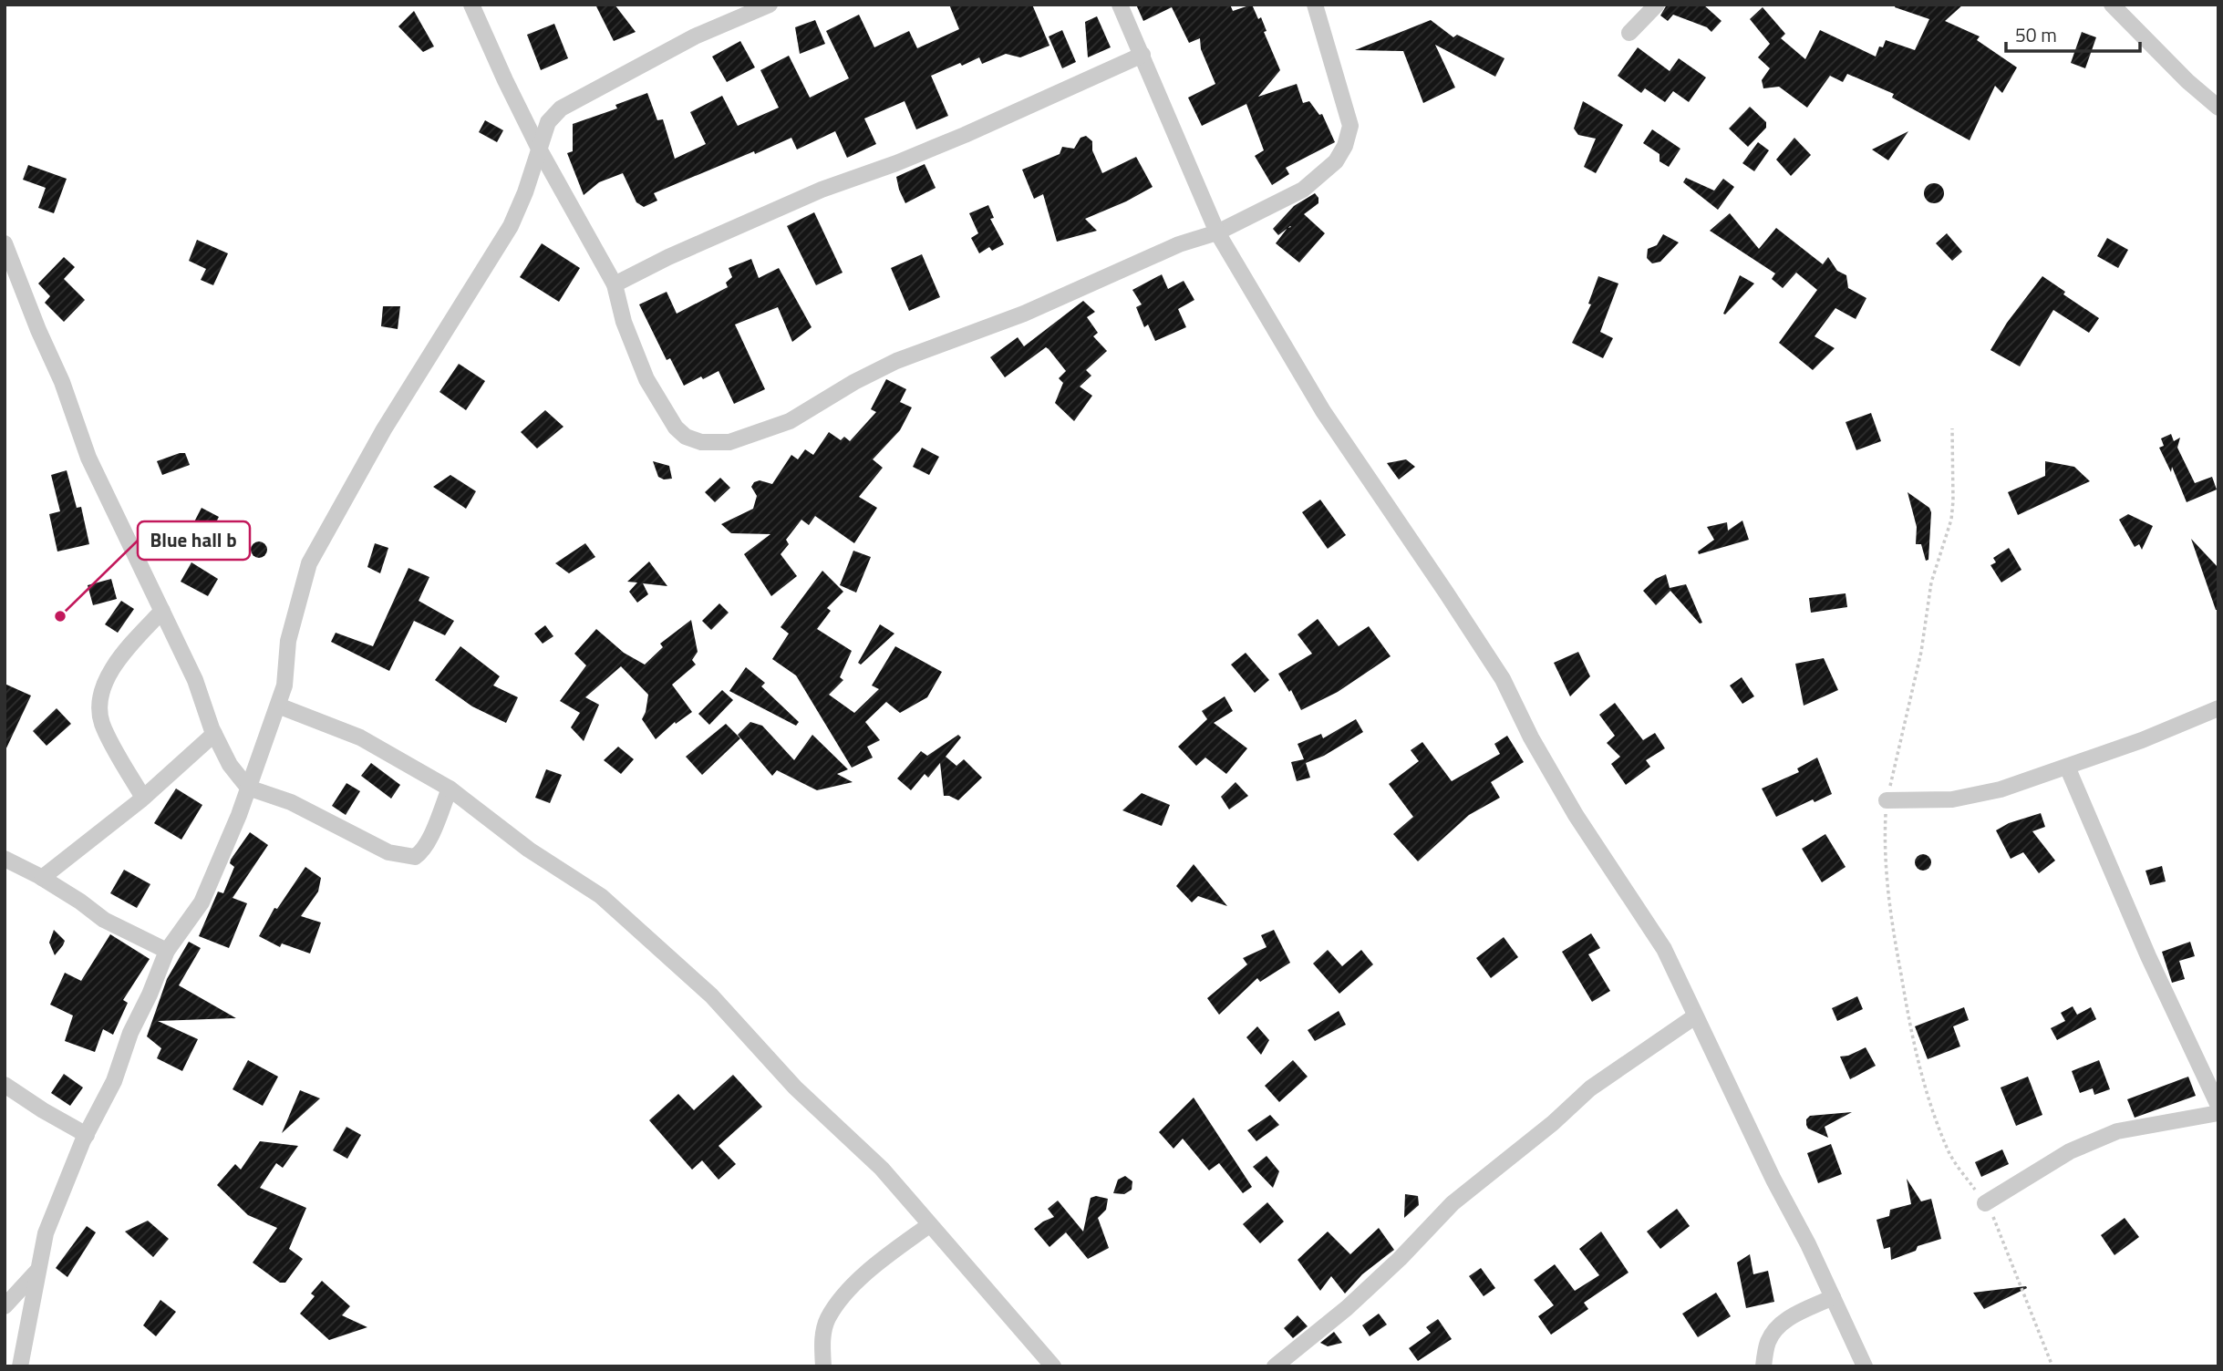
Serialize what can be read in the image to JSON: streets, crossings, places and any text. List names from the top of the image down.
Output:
{
  "places": ["Blue hall b"],
  "scale_bar": "50 m"
}
